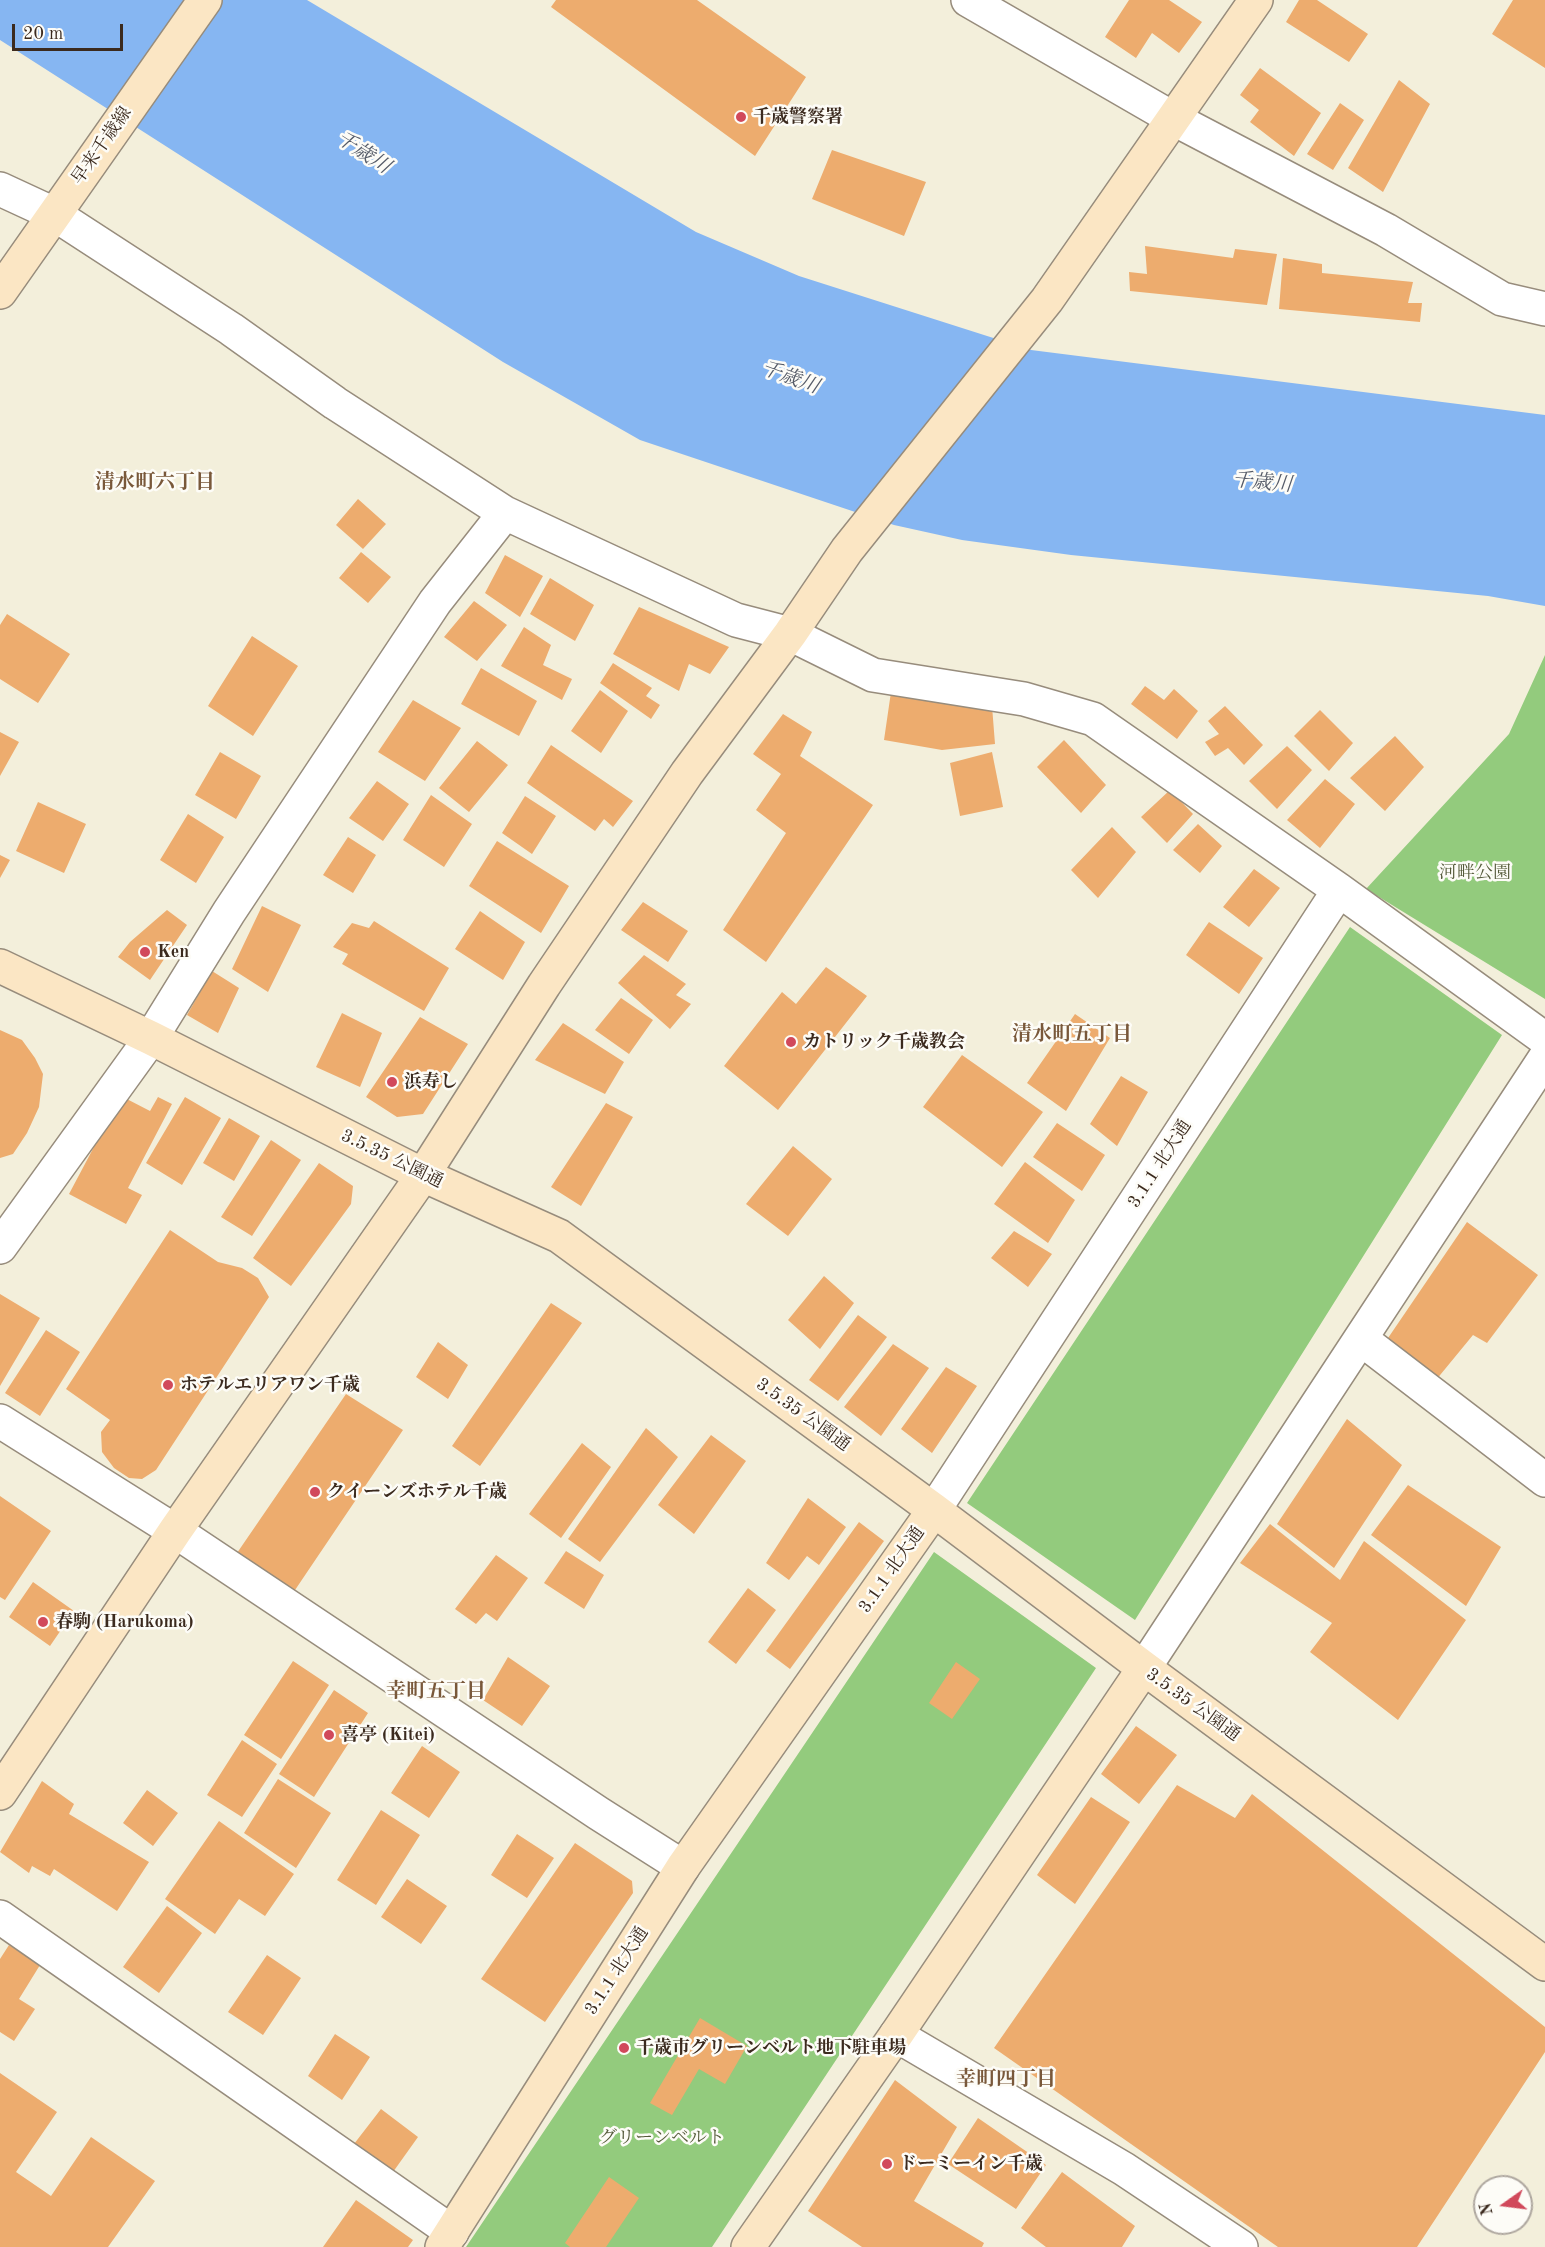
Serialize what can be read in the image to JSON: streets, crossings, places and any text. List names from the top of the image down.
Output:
{
  "streets": {
    "street": ["早来千歳線", "3.5.35 公園通", "3.1.1 北大通"]
  },
  "crossings": [
    ["3.5.35 公園通", "3.1.1 北大通"]
  ],
  "districts": [
    "清水町六丁目",
    "清水町五丁目",
    "幸町五丁目",
    "幸町四丁目"
  ],
  "water": ["千歳川"],
  "parks": ["河畔公園", "グリーンベルト"],
  "places": [
    "千歳警察署",
    "Ken",
    "カトリック千歳教会",
    "浜寿し",
    "ホテルエリアワン千歳",
    "クイーンズホテル千歳",
    "春駒 (Harukoma)",
    "喜亭 (Kitei)",
    "千歳市グリーンベルト地下駐車場",
    "ドーミーイン千歳"
  ],
  "scale_bar": "20 m",
  "north": "left"
}
